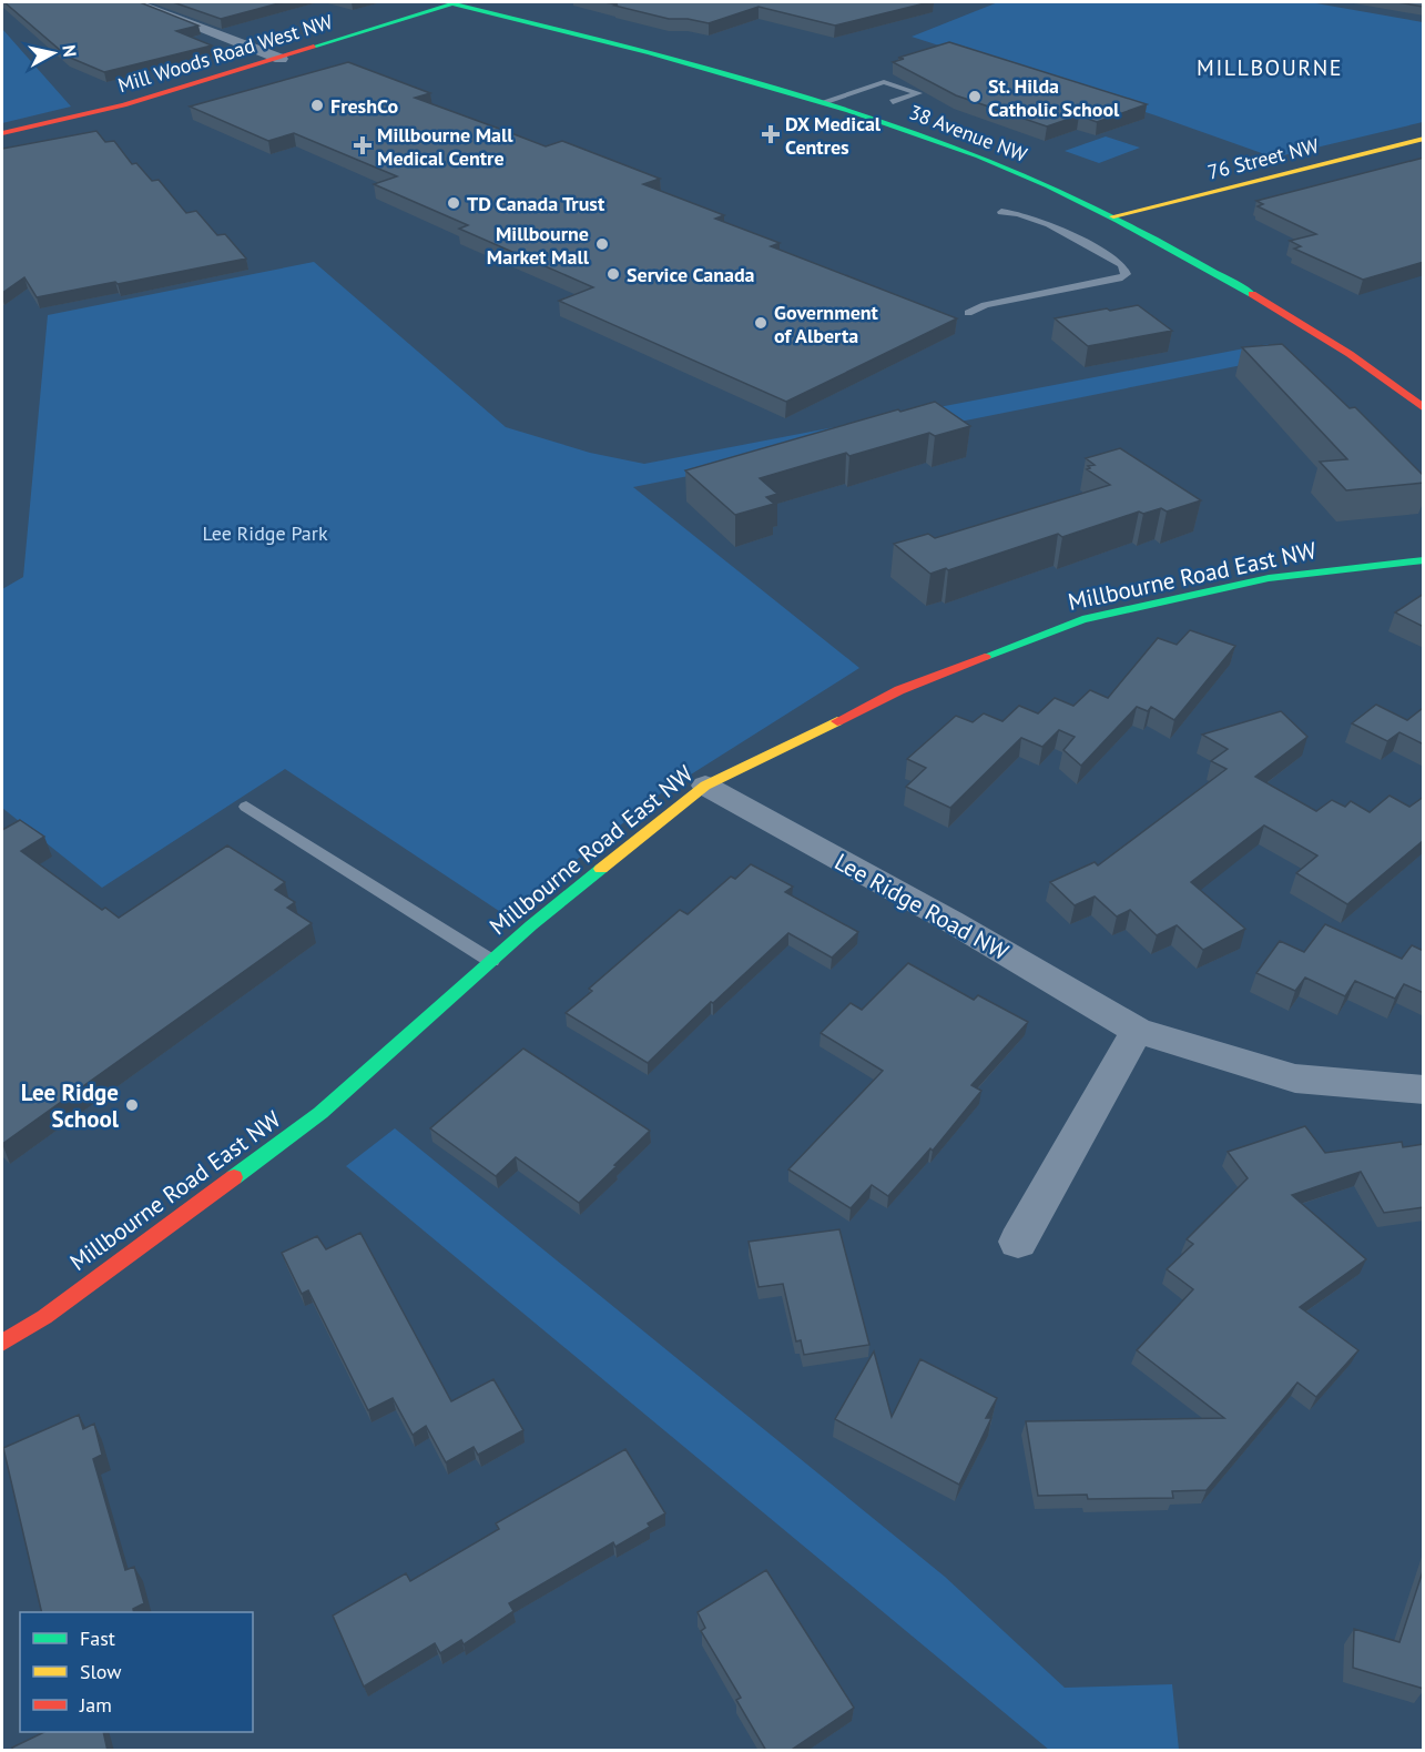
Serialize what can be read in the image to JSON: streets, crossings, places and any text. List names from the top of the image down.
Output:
{
  "streets": {
    "street": [
      "Mill Woods Road West NW",
      "38 Avenue NW",
      "76 Street NW",
      "Millbourne Road East NW",
      "Lee Ridge Road NW"
    ]
  },
  "crossings": [
    ["Mill Woods Road West NW", "38 Avenue NW"],
    ["38 Avenue NW", "76 Street NW"],
    ["Millbourne Road East NW", "Lee Ridge Road NW"]
  ],
  "districts": ["MILLBOURNE"],
  "parks": ["Lee Ridge Park"],
  "places": {
    "other": [
      "St. Hilda Catholic School",
      "FreshCo",
      "TD Canada Trust",
      "Millbourne Market Mall",
      "Service Canada",
      "Government of Alberta",
      "Lee Ridge School"
    ],
    "health": ["DX Medical Centres", "Millbourne Mall Medical Centre"]
  },
  "legend": ["Fast", "Slow", "Jam"],
  "north": "right"
}
